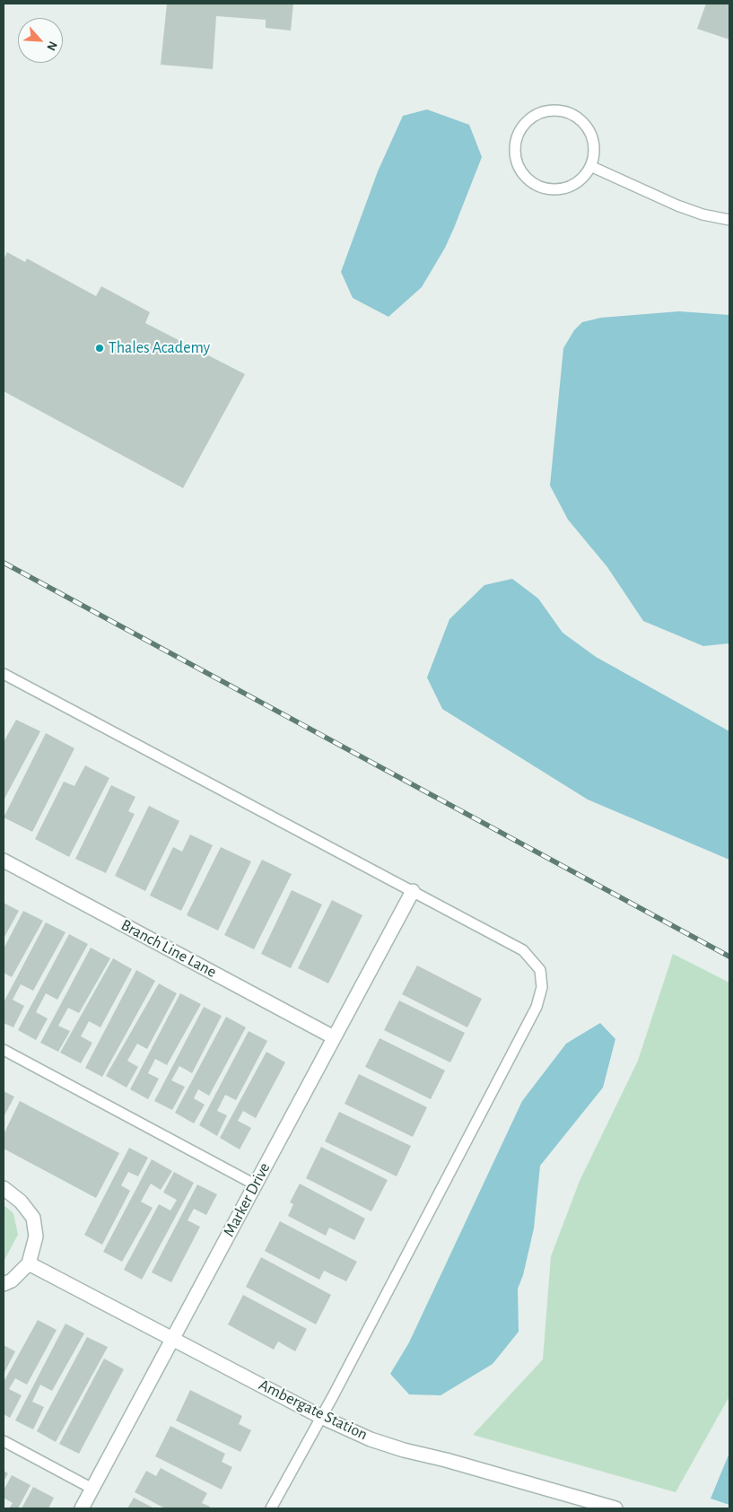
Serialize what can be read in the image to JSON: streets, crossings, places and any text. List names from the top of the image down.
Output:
{
  "streets": {
    "street": ["Branch Line Lane", "Marker Drive", "Ambergate Station"]
  },
  "crossings": [
    ["Branch Line Lane", "Marker Drive"],
    ["Marker Drive", "Ambergate Station"]
  ],
  "places": ["Thales Academy"],
  "north": "bottom right"
}
